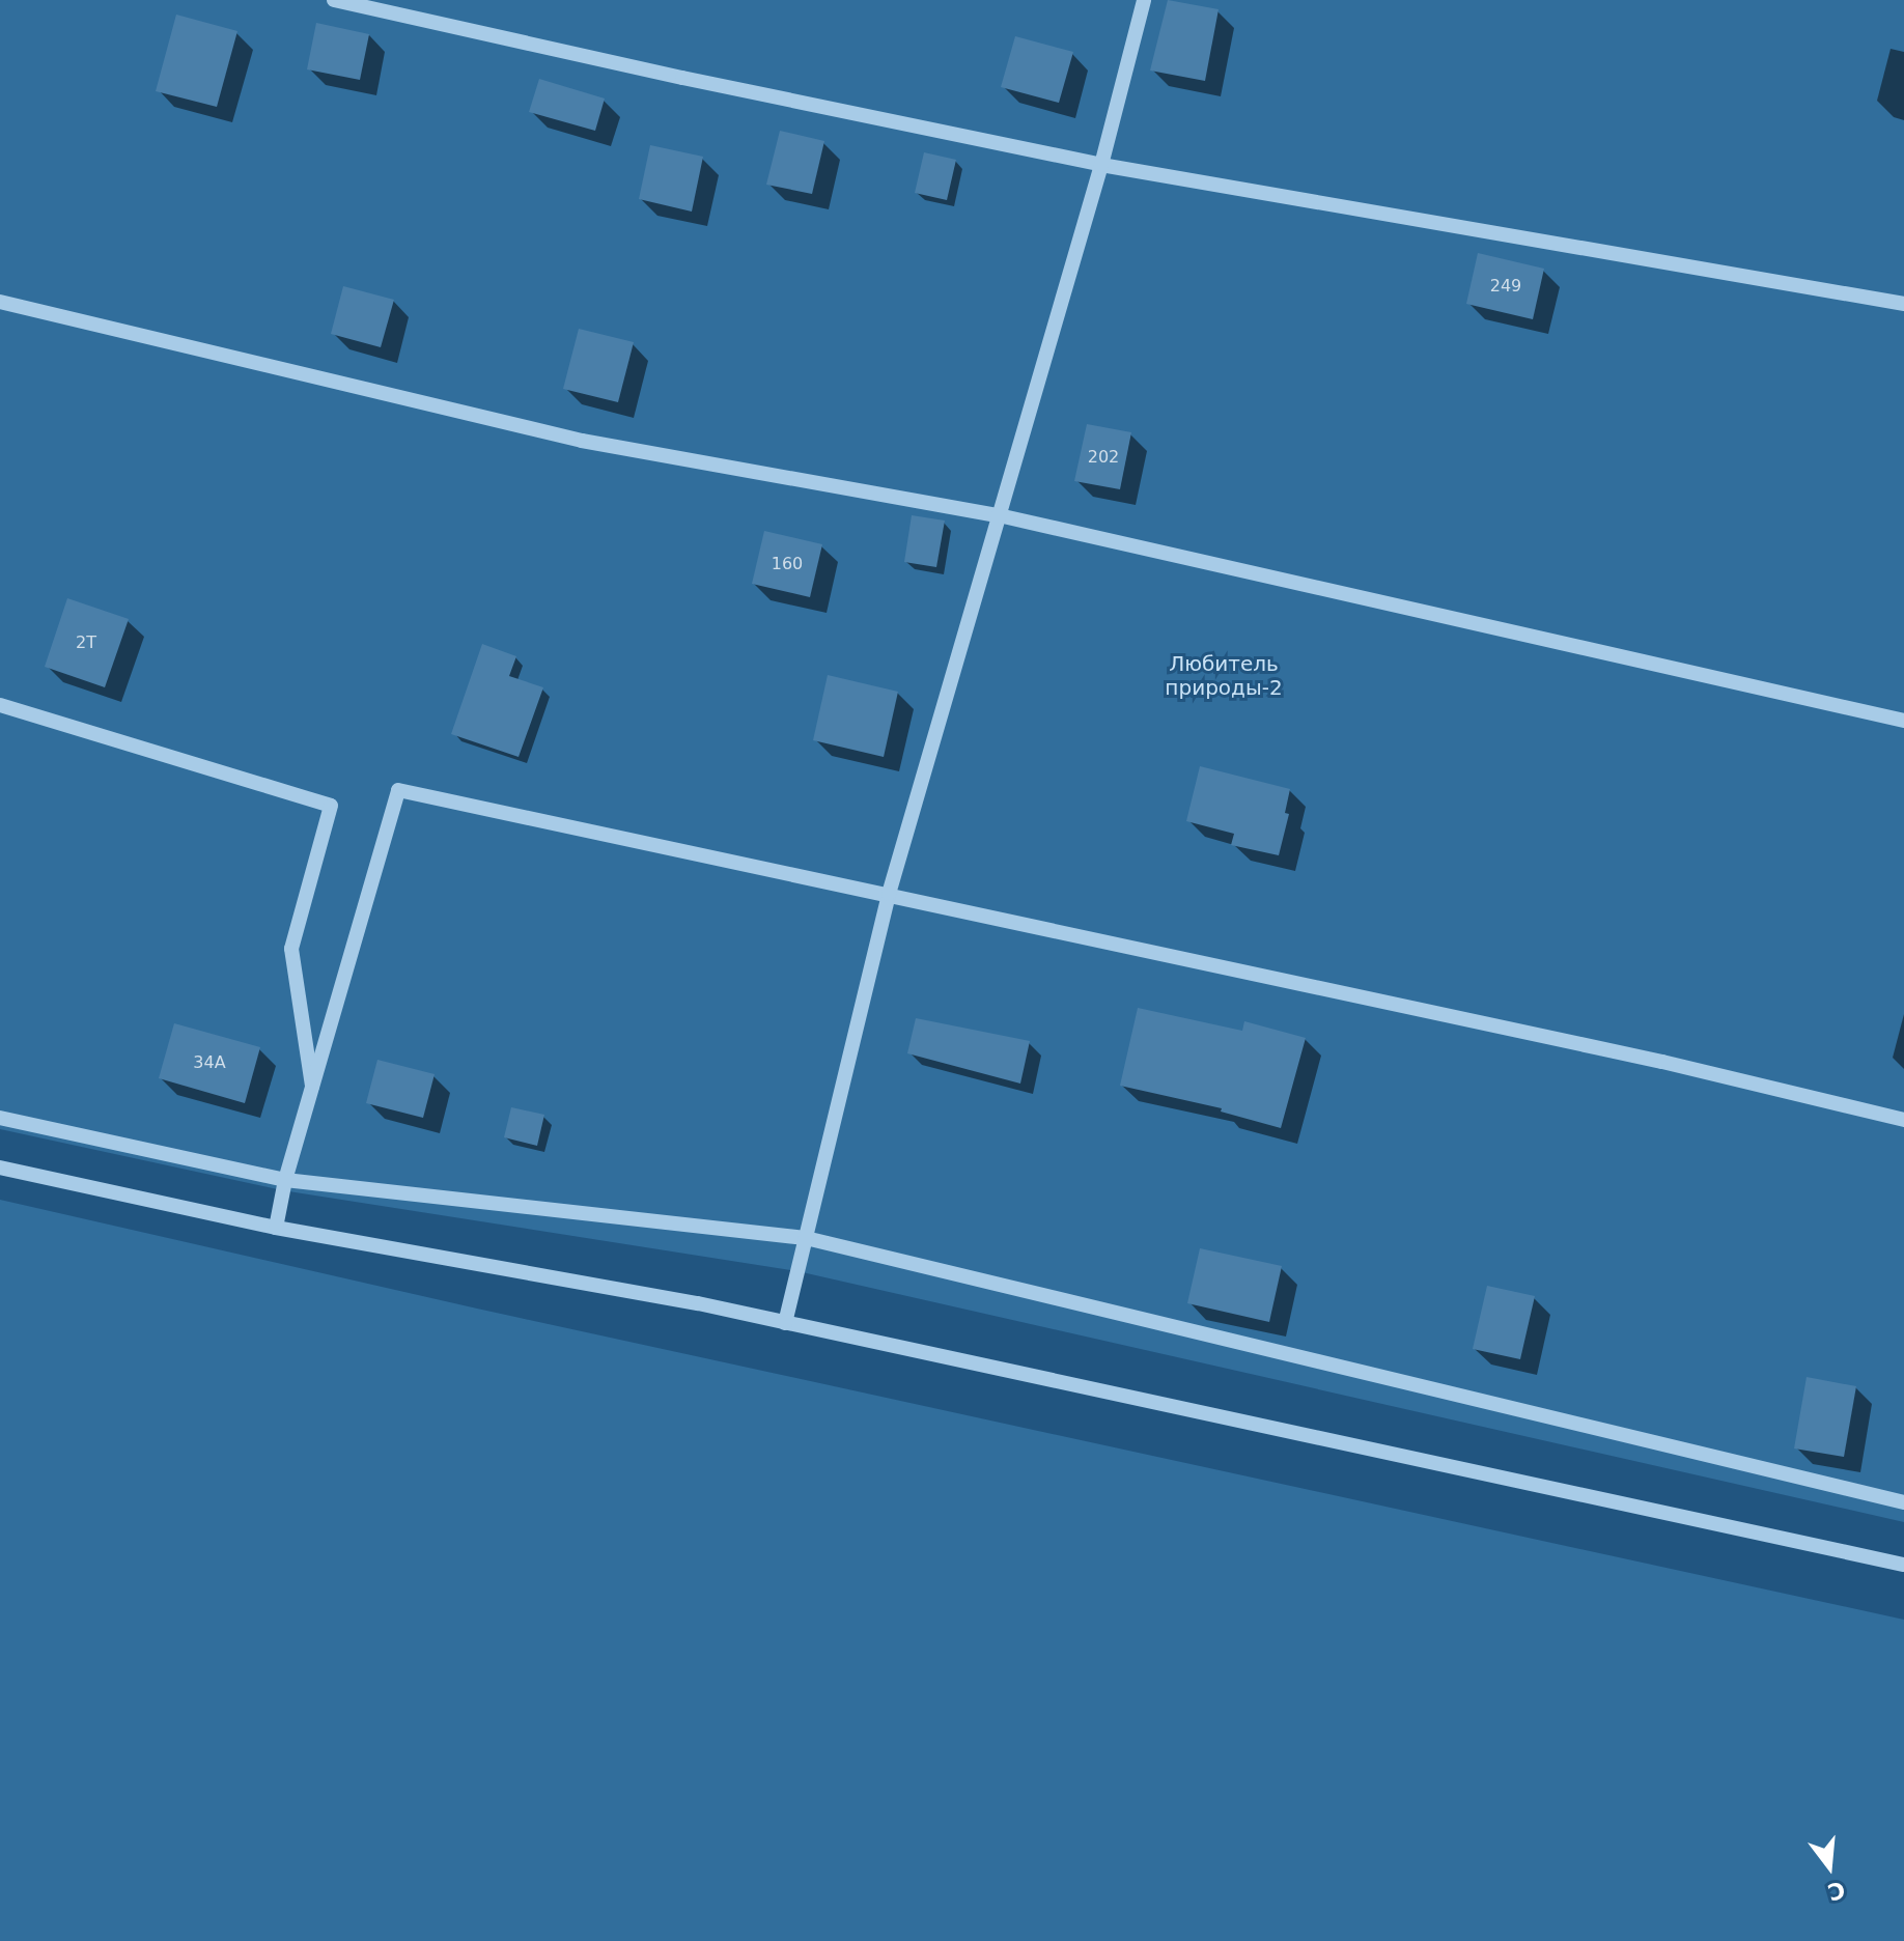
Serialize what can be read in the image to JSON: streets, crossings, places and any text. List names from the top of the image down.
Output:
{
  "parks": ["Любитель природы-2"],
  "house_numbers": [
    "249",
    "202",
    "160",
    "2Т",
    "34А"
  ],
  "north": "bottom"
}
